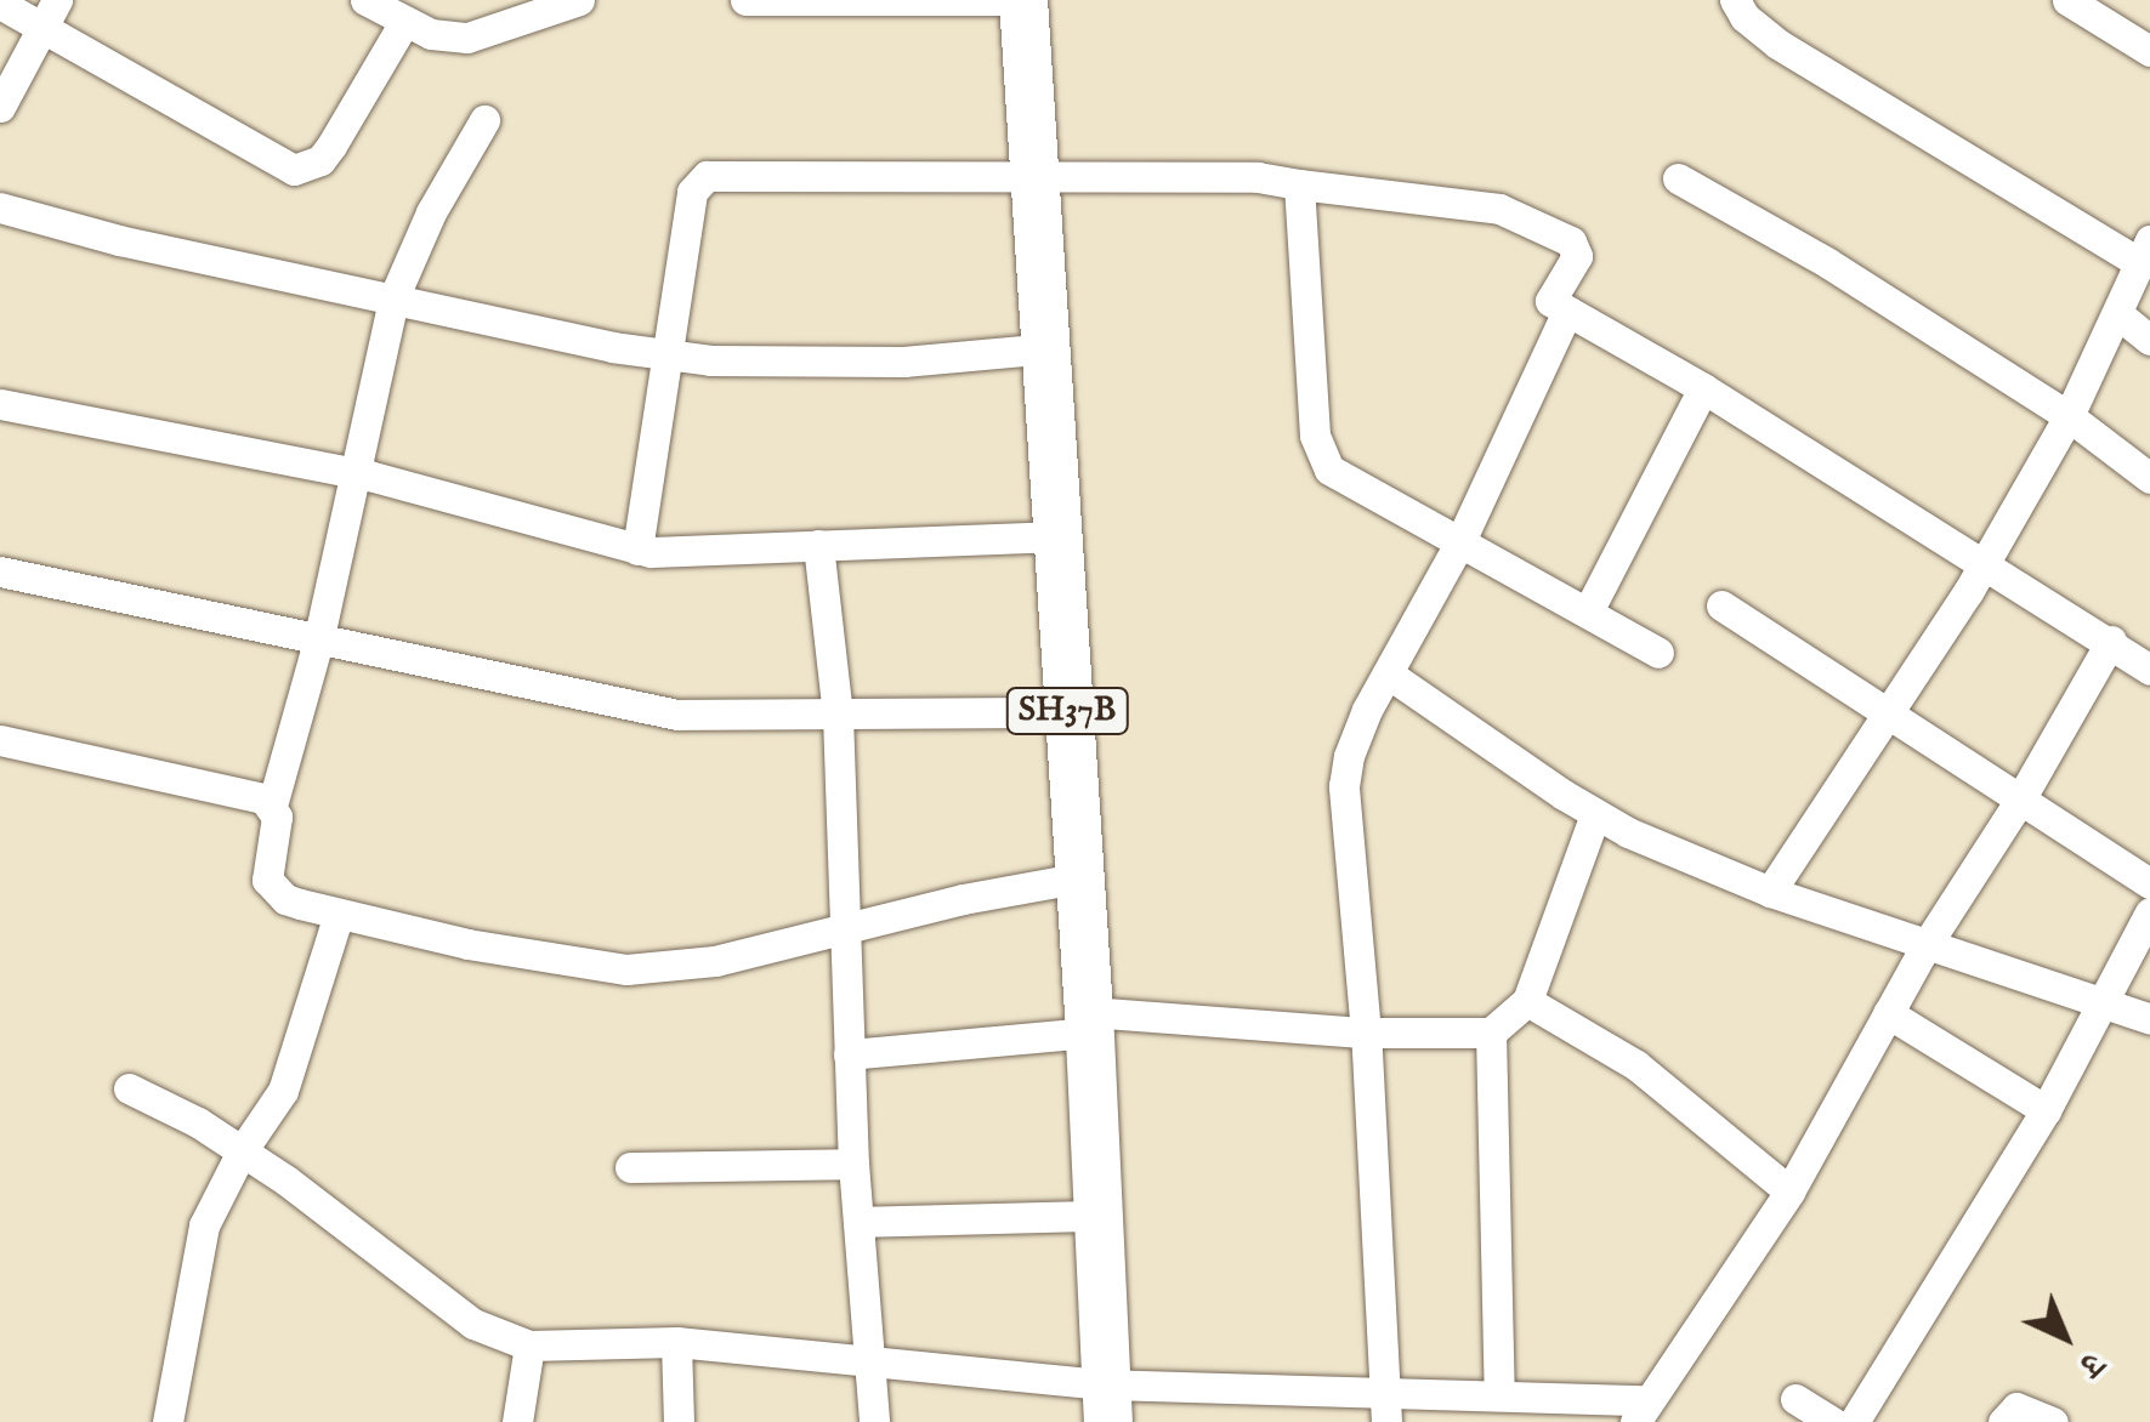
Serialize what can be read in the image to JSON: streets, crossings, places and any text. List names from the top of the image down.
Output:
{
  "streets": {
    "main road": ["SH37B"]
  },
  "north": "bottom right"
}
